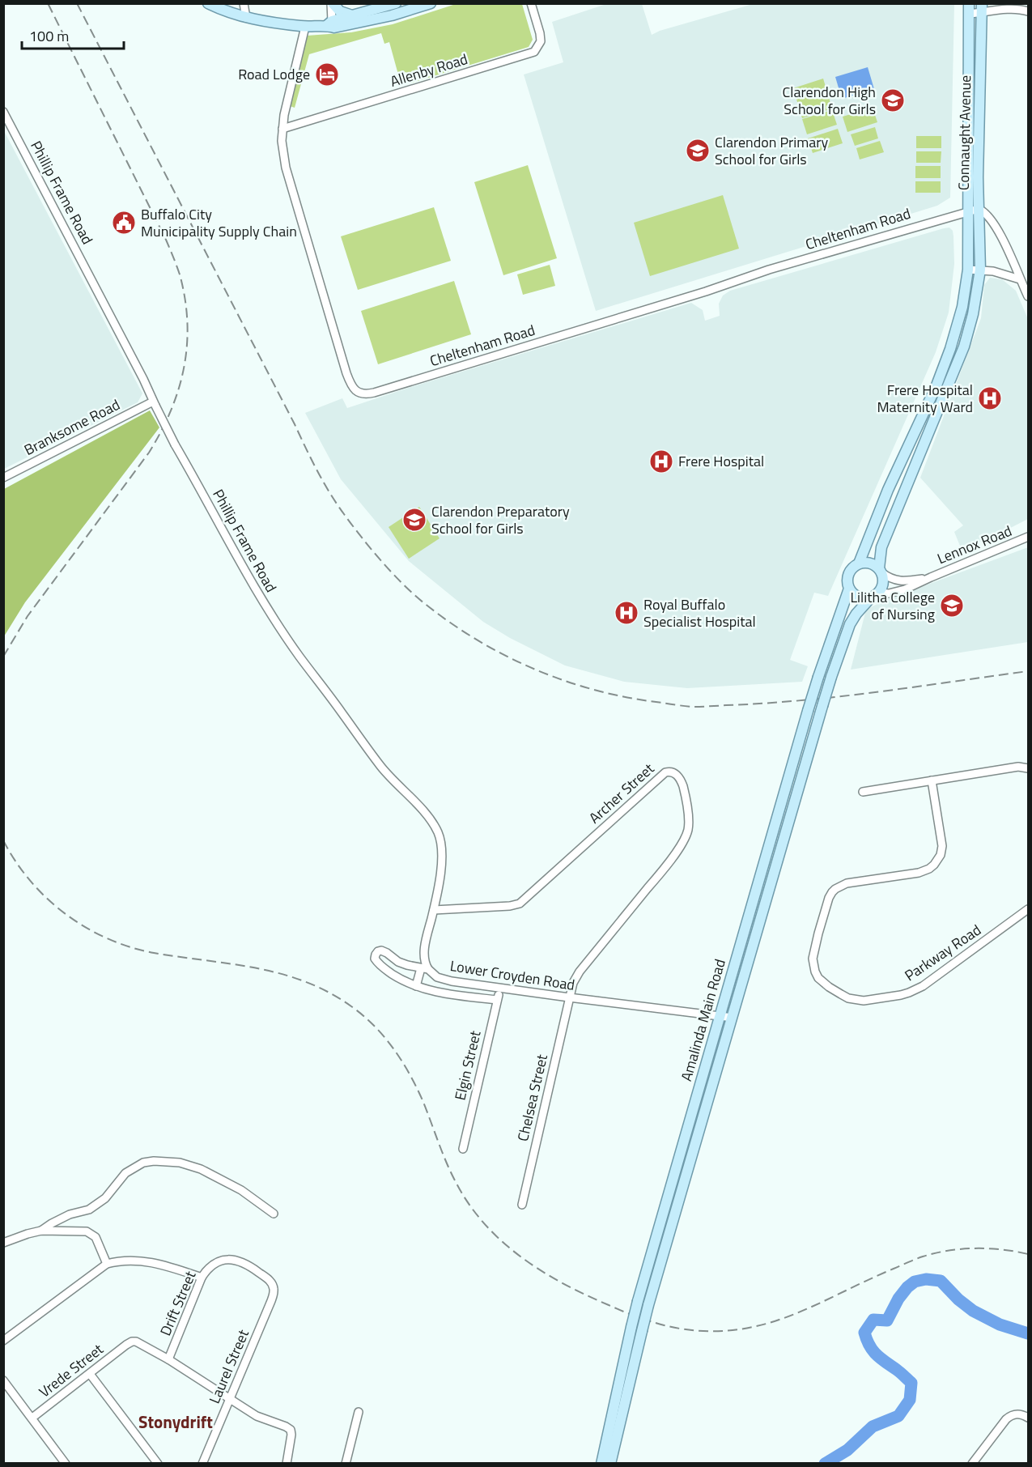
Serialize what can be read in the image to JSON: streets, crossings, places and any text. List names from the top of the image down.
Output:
{
  "streets": {
    "main road": ["Connaught Avenue", "Amalinda Main Road"],
    "street": [
      "Allenby Road",
      "Phillip Frame Road",
      "Cheltenham Road",
      "Branksome Road",
      "Lennox Road",
      "Archer Street",
      "Parkway Road",
      "Lower Croyden Road",
      "Elgin Street",
      "Chelsea Street",
      "Drift Street",
      "Laurel Street",
      "Vrede Street"
    ]
  },
  "crossings": [
    ["Allenby Road", "Cheltenham Road"],
    ["Connaught Avenue", "Cheltenham Road"],
    ["Connaught Avenue", "Amalinda Main Road"],
    ["Phillip Frame Road", "Branksome Road"],
    ["Phillip Frame Road", "Archer Street"],
    ["Phillip Frame Road", "Lower Croyden Road"],
    ["Cheltenham Road", "Amalinda Main Road"],
    ["Lennox Road", "Amalinda Main Road"],
    ["Archer Street", "Lower Croyden Road"],
    ["Archer Street", "Chelsea Street"],
    ["Lower Croyden Road", "Amalinda Main Road"],
    ["Lower Croyden Road", "Elgin Street"],
    ["Lower Croyden Road", "Chelsea Street"],
    ["Drift Street", "Laurel Street"],
    ["Drift Street", "Vrede Street"]
  ],
  "districts": ["Stonydrift"],
  "places": {
    "hotel": ["Road Lodge"],
    "school or university": [
      "Clarendon High School for Girls",
      "Clarendon Primary School for Girls",
      "Clarendon Preparatory School for Girls",
      "Lilitha College of Nursing"
    ],
    "public building": ["Buffalo City Municipality Supply Chain"],
    "hospital": ["Frere Hospital Maternity Ward", "Frere Hospital", "Royal Buffalo Specialist Hospital"]
  },
  "scale_bar": "100 m"
}
